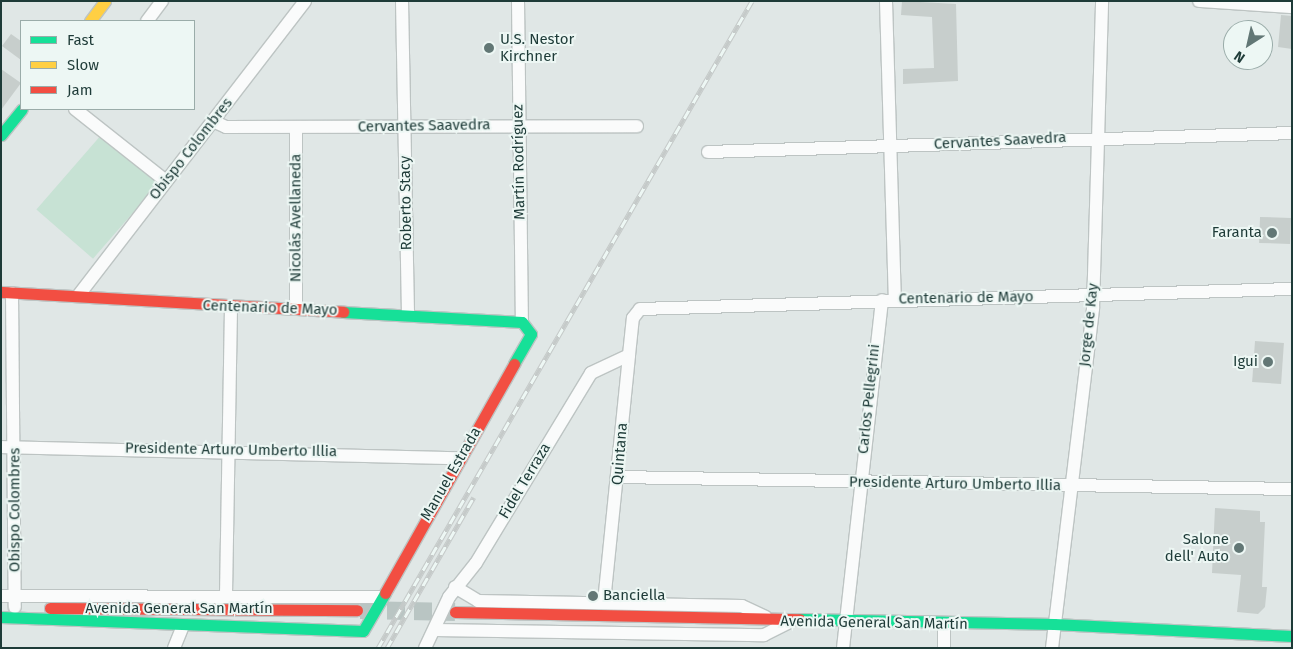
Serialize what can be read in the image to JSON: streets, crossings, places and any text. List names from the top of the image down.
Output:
{
  "streets": {
    "main road": ["Centenario de Mayo", "Manuel Estrada", "Avenida General San Martín"],
    "street": [
      "Cervantes Saavedra",
      "Obispo Colombres",
      "Martín Rodríguez",
      "Roberto Stacy",
      "Nicolás Avellaneda",
      "Jorge de Kay",
      "Carlos Pellegrini",
      "Presidente Arturo Umberto Illia",
      "Quintana",
      "Fidel Terraza"
    ]
  },
  "crossings": [
    ["Cervantes Saavedra", "Obispo Colombres"],
    ["Cervantes Saavedra", "Martín Rodríguez"],
    ["Cervantes Saavedra", "Roberto Stacy"],
    ["Cervantes Saavedra", "Nicolás Avellaneda"],
    ["Cervantes Saavedra", "Jorge de Kay"],
    ["Obispo Colombres", "Centenario de Mayo"],
    ["Obispo Colombres", "Presidente Arturo Umberto Illia"],
    ["Obispo Colombres", "Avenida General San Martín"],
    ["Martín Rodríguez", "Centenario de Mayo"],
    ["Martín Rodríguez", "Manuel Estrada"],
    ["Roberto Stacy", "Centenario de Mayo"],
    ["Nicolás Avellaneda", "Centenario de Mayo"],
    ["Centenario de Mayo", "Jorge de Kay"],
    ["Centenario de Mayo", "Carlos Pellegrini"],
    ["Centenario de Mayo", "Quintana"],
    ["Centenario de Mayo", "Manuel Estrada"],
    ["Jorge de Kay", "Presidente Arturo Umberto Illia"],
    ["Jorge de Kay", "Avenida General San Martín"],
    ["Carlos Pellegrini", "Presidente Arturo Umberto Illia"],
    ["Carlos Pellegrini", "Avenida General San Martín"],
    ["Presidente Arturo Umberto Illia", "Quintana"],
    ["Presidente Arturo Umberto Illia", "Manuel Estrada"],
    ["Quintana", "Fidel Terraza"]
  ],
  "places": [
    "U.S. Nestor Kirchner",
    "Faranta",
    "Igui",
    "Salone dell' Auto",
    "Banciella"
  ],
  "legend": ["Fast", "Slow", "Jam"],
  "north": "bottom left"
}
